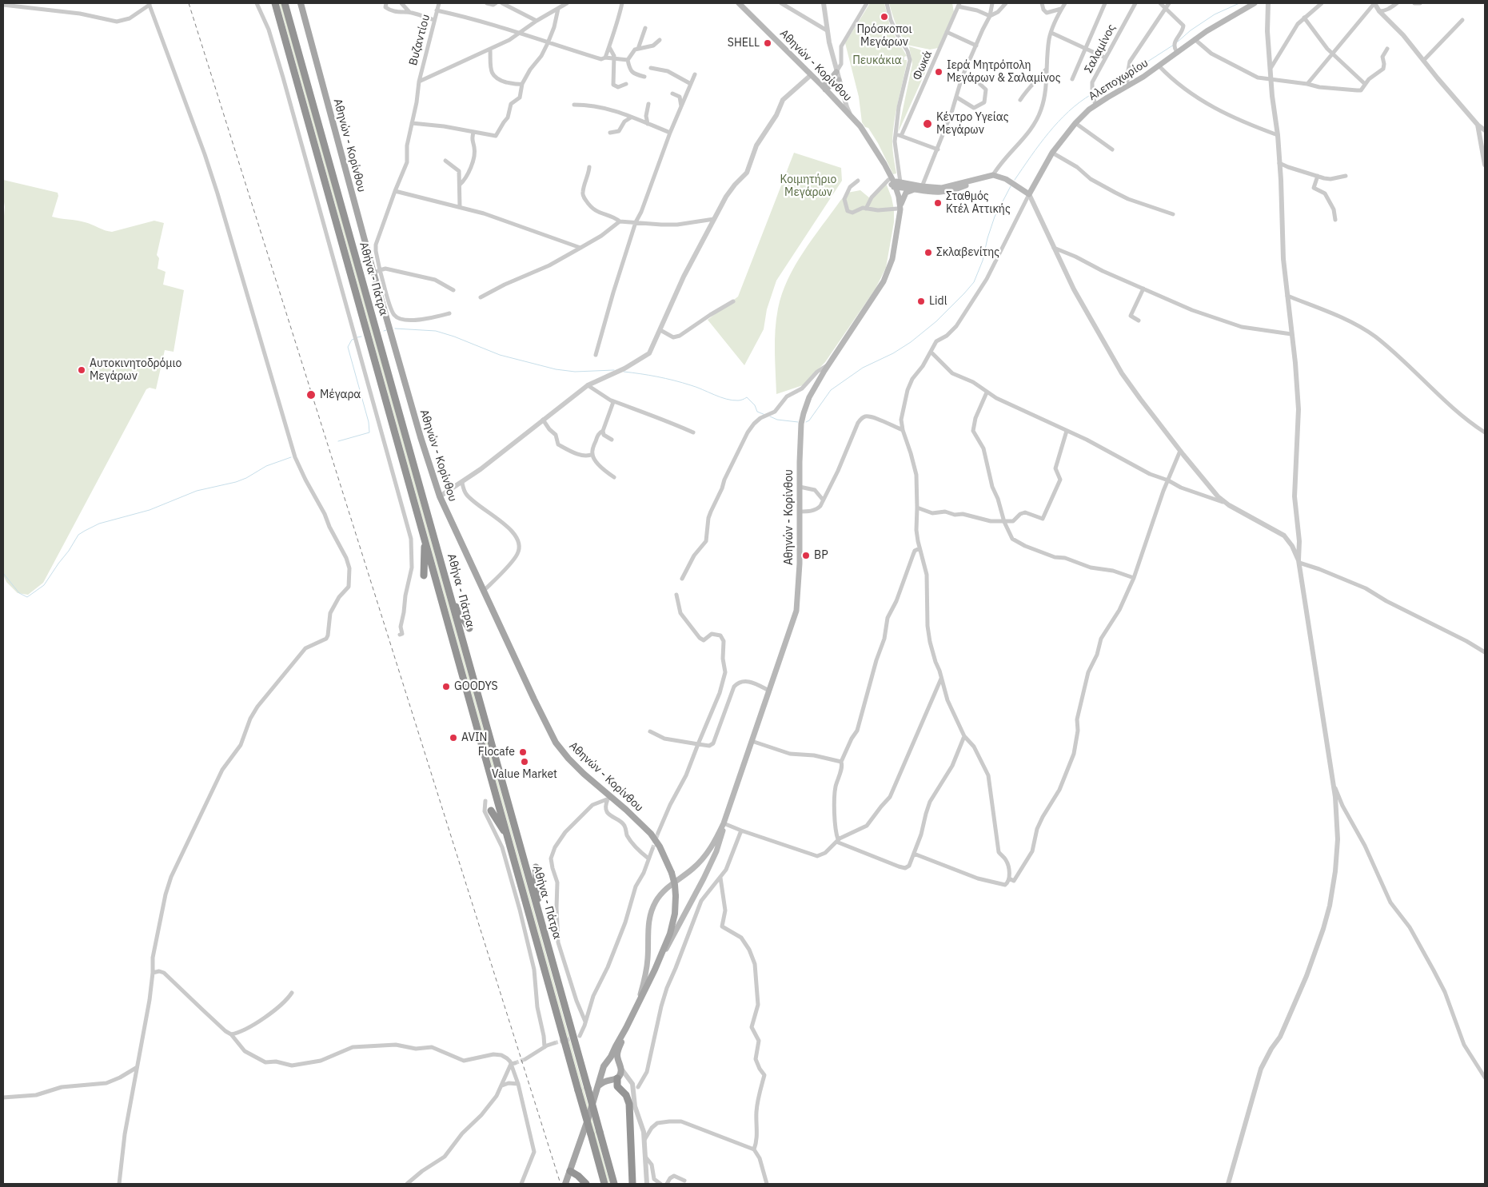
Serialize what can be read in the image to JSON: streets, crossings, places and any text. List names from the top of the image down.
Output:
{
  "streets": {
    "highway": ["Αθήνα - Πάτρα"],
    "main road": ["Αθηνών - Κορίνθου", "Αλεποχωρίου"],
    "street": ["Βυζαντίου", "Σαλαμίνος", "Φωκά"]
  },
  "crossings": [
    ["Σαλαμίνος", "Αλεποχωρίου"]
  ],
  "parks": ["Πευκάκια", "Κοιμητήριο Μεγάρων"],
  "places": [
    "Πρόσκοποι Μεγάρων",
    "SHELL",
    "Ιερά Μητρόπολη Μεγάρων & Σαλαμίνος",
    "Κέντρο Υγείας Μεγάρων",
    "Σταθμός Κτέλ Αττικής",
    "Σκλαβενίτης",
    "Lidl",
    "Αυτοκινητοδρόμιο Μεγάρων",
    "Μέγαρα",
    "BP",
    "GOODYS",
    "AVIN",
    "Flocafe",
    "Value Market"
  ]
}
